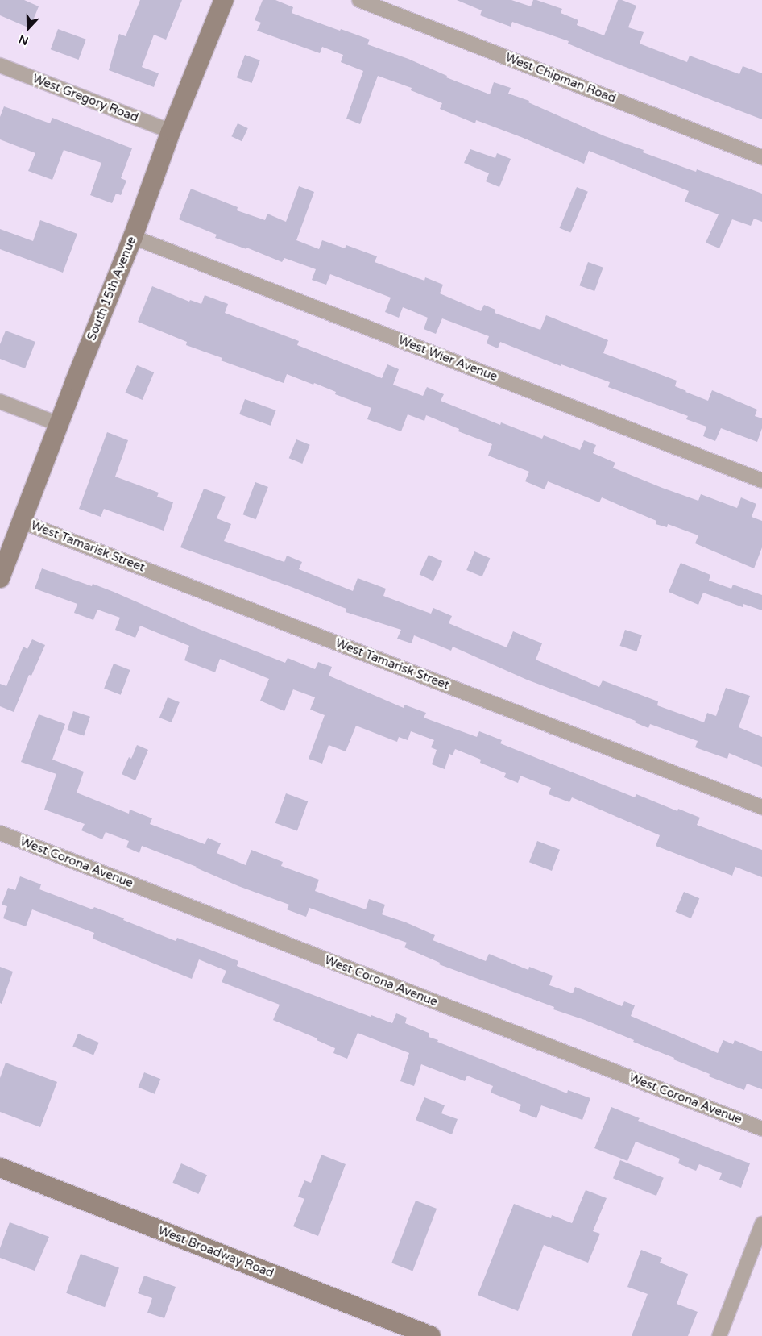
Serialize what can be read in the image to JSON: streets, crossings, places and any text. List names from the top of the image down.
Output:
{
  "streets": {
    "street": [
      "West Chipman Road",
      "West Gregory Road",
      "South 15th Avenue",
      "West Wier Avenue",
      "West Tamarisk Street",
      "West Corona Avenue",
      "West Broadway Road"
    ]
  },
  "crossings": [
    ["West Gregory Road", "South 15th Avenue"],
    ["South 15th Avenue", "West Wier Avenue"],
    ["South 15th Avenue", "West Tamarisk Street"]
  ],
  "north": "bottom"
}
